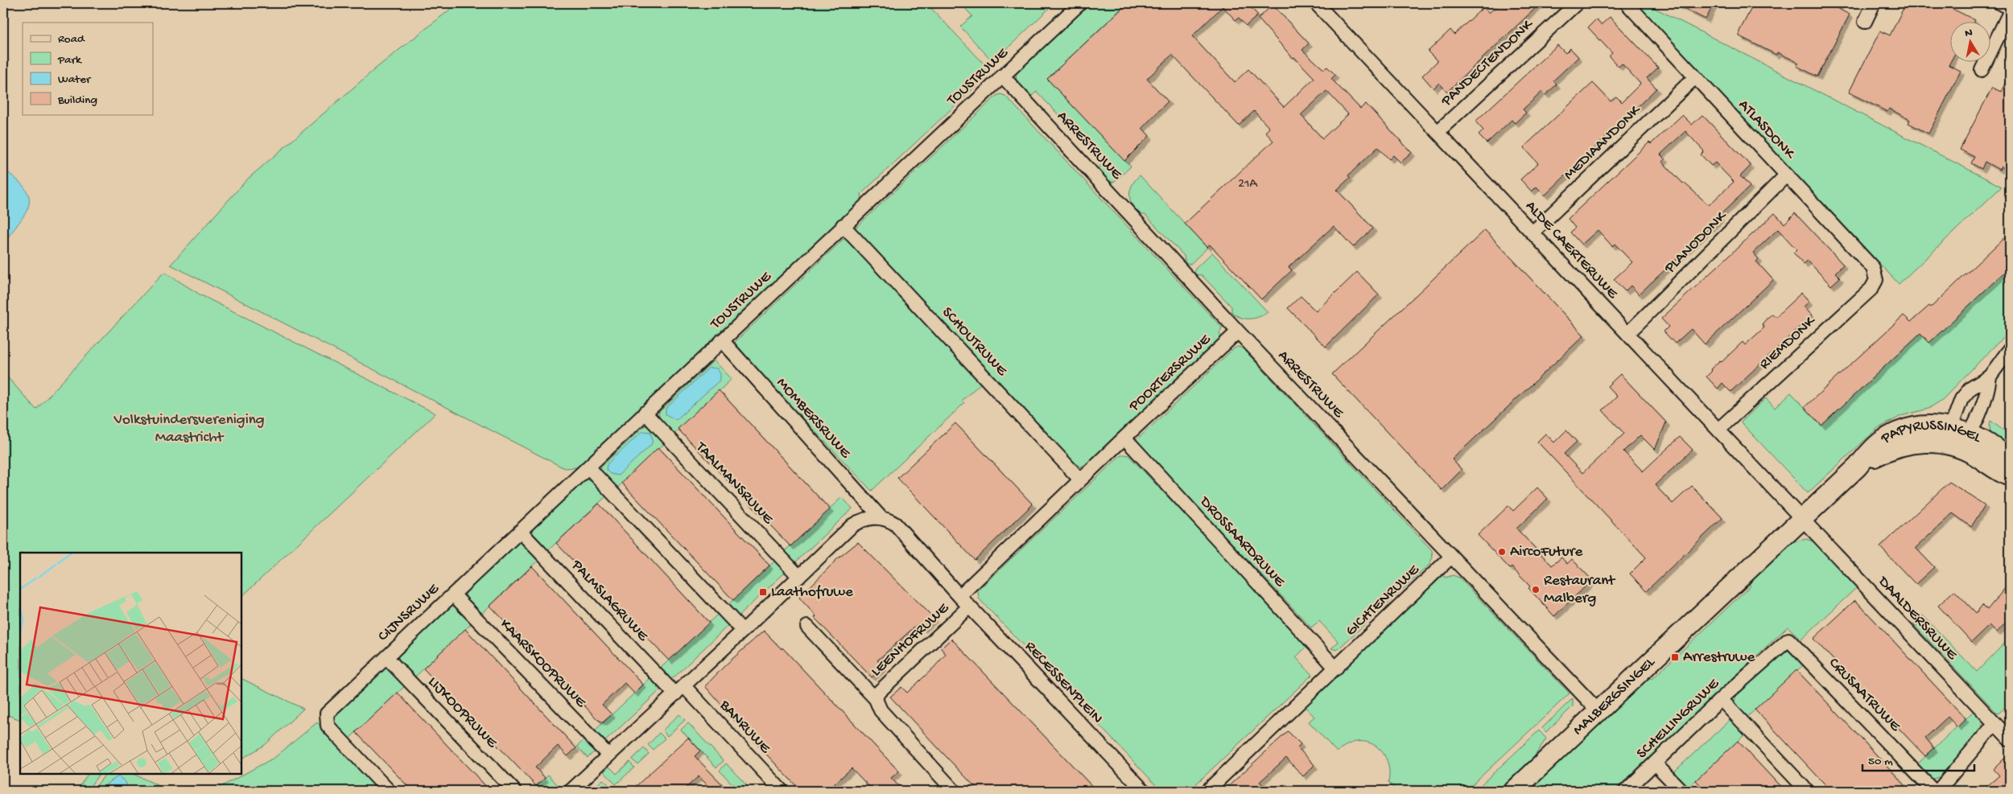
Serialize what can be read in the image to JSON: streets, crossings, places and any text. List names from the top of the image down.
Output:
{
  "streets": {
    "street": [
      "PANDECTENDONK",
      "TOUSTRUWE",
      "ATLASDONK",
      "MEDIAANDONK",
      "ARRESTRUWE",
      "PLANODONK",
      "ALDE CAERTERUWE",
      "SCHOUTRUWE",
      "RIEMDONK",
      "POORTERSRUWE",
      "MOMBERSRUWE",
      "PAPYRUSSINGEL",
      "TAALMANSRUWE",
      "DROSSAARDRUWE",
      "PALMSLAGRUWE",
      "GICHTENRUWE",
      "CIJNSRUWE",
      "DAALDERSRUWE",
      "LEENHOFRUWE",
      "KAARSKOOPRUWE",
      "RECESSENPLEIN",
      "CRUSAATRUWE",
      "MALBERGSINGEL",
      "LIJKOOPRUWE",
      "SCHELLINGRUWE",
      "BANRUWE"
    ]
  },
  "crossings": [
    ["PANDECTENDONK", "ALDE CAERTERUWE"],
    ["TOUSTRUWE", "ARRESTRUWE"],
    ["TOUSTRUWE", "SCHOUTRUWE"],
    ["TOUSTRUWE", "MOMBERSRUWE"],
    ["TOUSTRUWE", "TAALMANSRUWE"],
    ["TOUSTRUWE", "CIJNSRUWE"],
    ["ATLASDONK", "MEDIAANDONK"],
    ["ATLASDONK", "PLANODONK"],
    ["ATLASDONK", "RIEMDONK"],
    ["MEDIAANDONK", "ALDE CAERTERUWE"],
    ["ARRESTRUWE", "POORTERSRUWE"],
    ["ARRESTRUWE", "GICHTENRUWE"],
    ["ARRESTRUWE", "MALBERGSINGEL"],
    ["PLANODONK", "ALDE CAERTERUWE"],
    ["ALDE CAERTERUWE", "RIEMDONK"],
    ["ALDE CAERTERUWE", "PAPYRUSSINGEL"],
    ["ALDE CAERTERUWE", "DAALDERSRUWE"],
    ["ALDE CAERTERUWE", "MALBERGSINGEL"],
    ["POORTERSRUWE", "DROSSAARDRUWE"],
    ["MOMBERSRUWE", "RECESSENPLEIN"],
    ["PAPYRUSSINGEL", "DAALDERSRUWE"],
    ["PAPYRUSSINGEL", "MALBERGSINGEL"],
    ["DROSSAARDRUWE", "GICHTENRUWE"],
    ["PALMSLAGRUWE", "CIJNSRUWE"],
    ["PALMSLAGRUWE", "BANRUWE"],
    ["CIJNSRUWE", "KAARSKOOPRUWE"],
    ["CIJNSRUWE", "LIJKOOPRUWE"],
    ["DAALDERSRUWE", "MALBERGSINGEL"],
    ["LEENHOFRUWE", "RECESSENPLEIN"],
    ["CRUSAATRUWE", "SCHELLINGRUWE"]
  ],
  "parks": ["Volkstuindersvereniging Maastricht"],
  "places": {
    "other": ["AircoFuture", "Restaurant Malberg"],
    "transit": ["Laathofruwe", "Arrestruwe"]
  },
  "house_numbers": ["21A"],
  "legend": [
    "Road",
    "Park",
    "Water",
    "Building"
  ],
  "scale_bar": "50 m",
  "north": "top"
}
